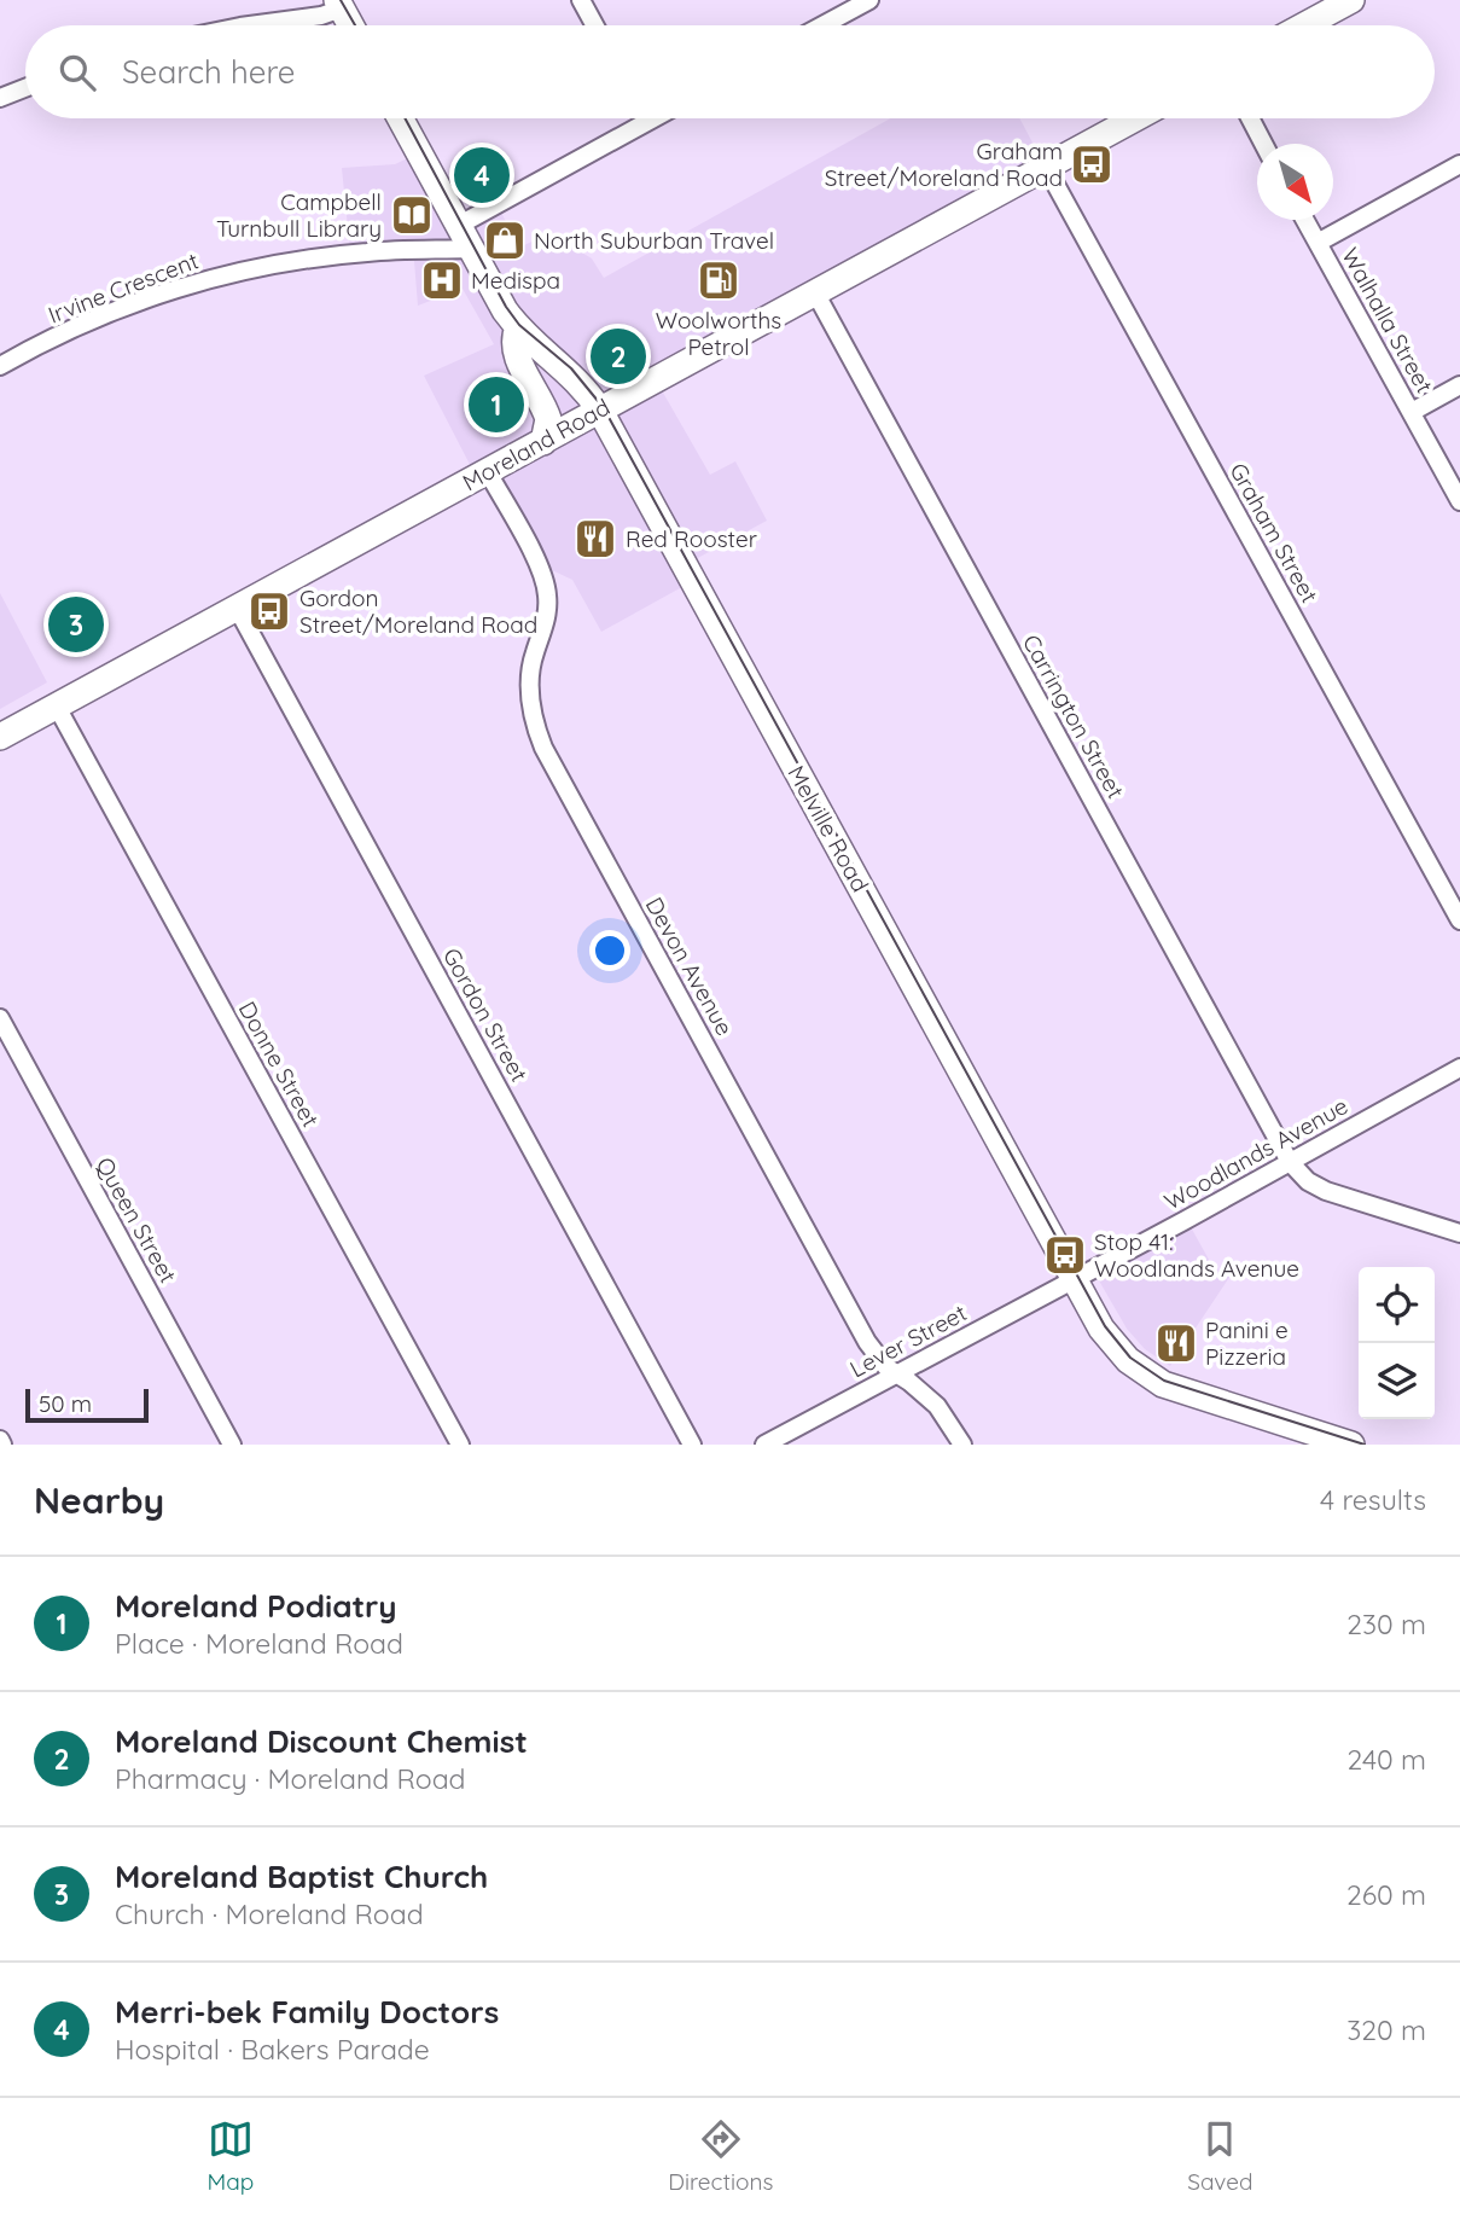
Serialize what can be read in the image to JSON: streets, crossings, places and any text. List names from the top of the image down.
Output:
{
  "streets": {
    "main road": ["Moreland Road", "Melville Road"],
    "street": [
      "Irvine Crescent",
      "Walhalla Street",
      "Graham Street",
      "Carrington Street",
      "Devon Avenue",
      "Gordon Street",
      "Donne Street",
      "Woodlands Avenue",
      "Queen Street",
      "Lever Street"
    ]
  },
  "crossings": [
    ["Irvine Crescent", "Melville Road"],
    ["Moreland Road", "Graham Street"],
    ["Moreland Road", "Carrington Street"],
    ["Moreland Road", "Melville Road"],
    ["Moreland Road", "Devon Avenue"],
    ["Moreland Road", "Gordon Street"],
    ["Moreland Road", "Donne Street"],
    ["Carrington Street", "Woodlands Avenue"],
    ["Melville Road", "Woodlands Avenue"],
    ["Melville Road", "Lever Street"],
    ["Devon Avenue", "Lever Street"],
    ["Woodlands Avenue", "Lever Street"]
  ],
  "places": {
    "bus stop": ["Graham Street/Moreland Road", "Gordon Street/Moreland Road", "Stop 41: Woodlands Avenue"],
    "library": ["Campbell Turnbull Library"],
    "shop": ["North Suburban Travel"],
    "hospital": ["Medispa"],
    "fuel station": ["Woolworths Petrol"],
    "restaurant": ["Red Rooster", "Panini e Pizzeria"]
  },
  "scale_bar": "50 m",
  "north": "bottom right",
  "page": {
    "search": "Search here",
    "pins": [
      "4",
      "2",
      "1",
      "3"
    ],
    "scale": "50 m",
    "heading": ["Nearby", "4 results"],
    "list": [
      {
        "mark": "1",
        "name": "Moreland Podiatry",
        "note": "Place · Moreland Road",
        "value": "230 m"
      },
      {
        "mark": "2",
        "name": "Moreland Discount Chemist",
        "note": "Pharmacy · Moreland Road",
        "value": "240 m"
      },
      {
        "mark": "3",
        "name": "Moreland Baptist Church",
        "note": "Church · Moreland Road",
        "value": "260 m"
      },
      {
        "mark": "4",
        "name": "Merri-bek Family Doctors",
        "note": "Hospital · Bakers Parade",
        "value": "320 m"
      }
    ],
    "nav": ["Map", "Directions", "Saved"]
  }
}
